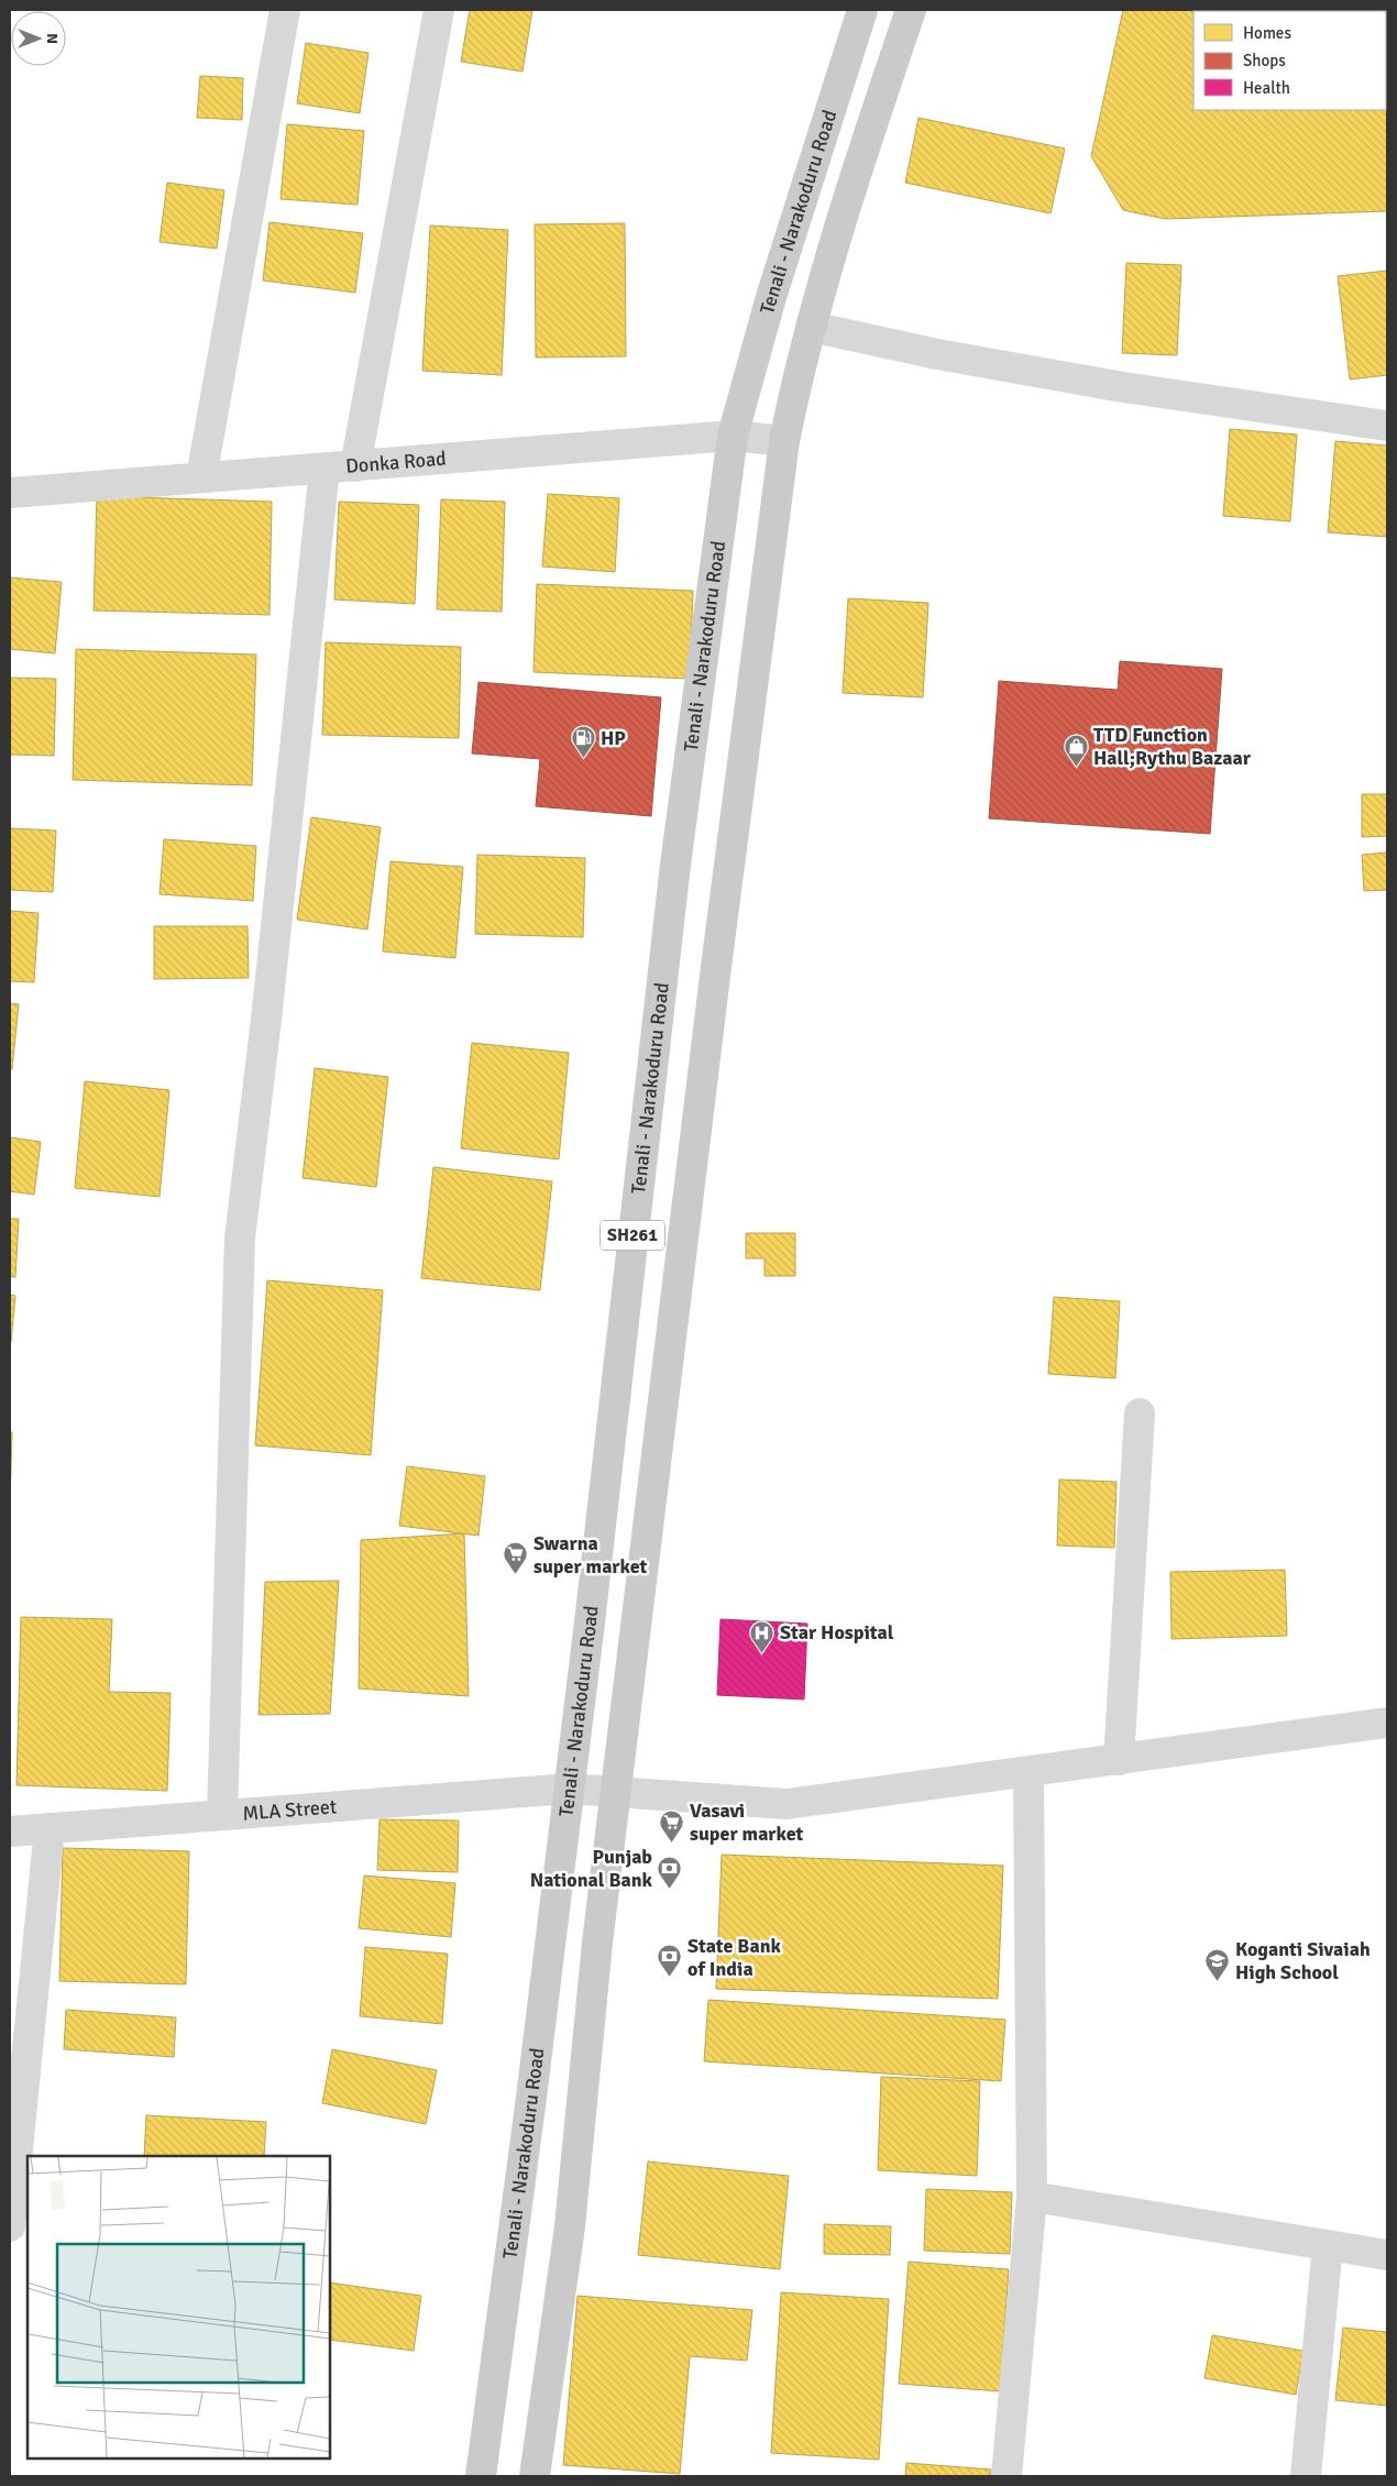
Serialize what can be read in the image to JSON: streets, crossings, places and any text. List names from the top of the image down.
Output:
{
  "streets": {
    "main road": ["Tenali - Narakoduru Road", "SH261"],
    "street": ["Donka Road", "MLA Street"]
  },
  "crossings": [
    ["Tenali - Narakoduru Road", "Donka Road"],
    ["Tenali - Narakoduru Road", "MLA Street"],
    ["Donka Road", "SH261"],
    ["SH261", "MLA Street"]
  ],
  "places": {
    "fuel station": ["HP"],
    "shop": ["TTD Function Hall;Rythu Bazaar"],
    "supermarket": ["Swarna super market", "Vasavi super market"],
    "hospital": ["Star Hospital"],
    "bank": ["Punjab National Bank", "State Bank of India"],
    "school or university": ["Koganti Sivaiah High School"]
  },
  "legend": ["Homes", "Shops", "Health"],
  "north": "right"
}
